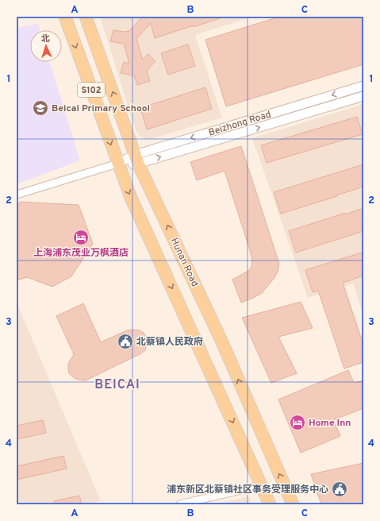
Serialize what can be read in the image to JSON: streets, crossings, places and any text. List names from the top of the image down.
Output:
{
  "streets": {
    "main road": ["S102", "Hunan Road"],
    "street": ["Beizhong Road"]
  },
  "crossings": [
    ["S102", "Beizhong Road"],
    ["Beizhong Road", "Hunan Road"]
  ],
  "districts": ["BEICAI"],
  "places": {
    "school or university": ["Beicai Primary School"],
    "hotel": ["上海浦东茂业万枫酒店", "Home Inn"],
    "public building": ["北蔡镇人民政府", "浦东新区北蔡镇社区事务受理服务中心"]
  },
  "north": "top",
  "grid": {
    "columns": ["A", "B", "C"],
    "rows": [
      "1",
      "2",
      "3",
      "4"
    ]
  }
}
